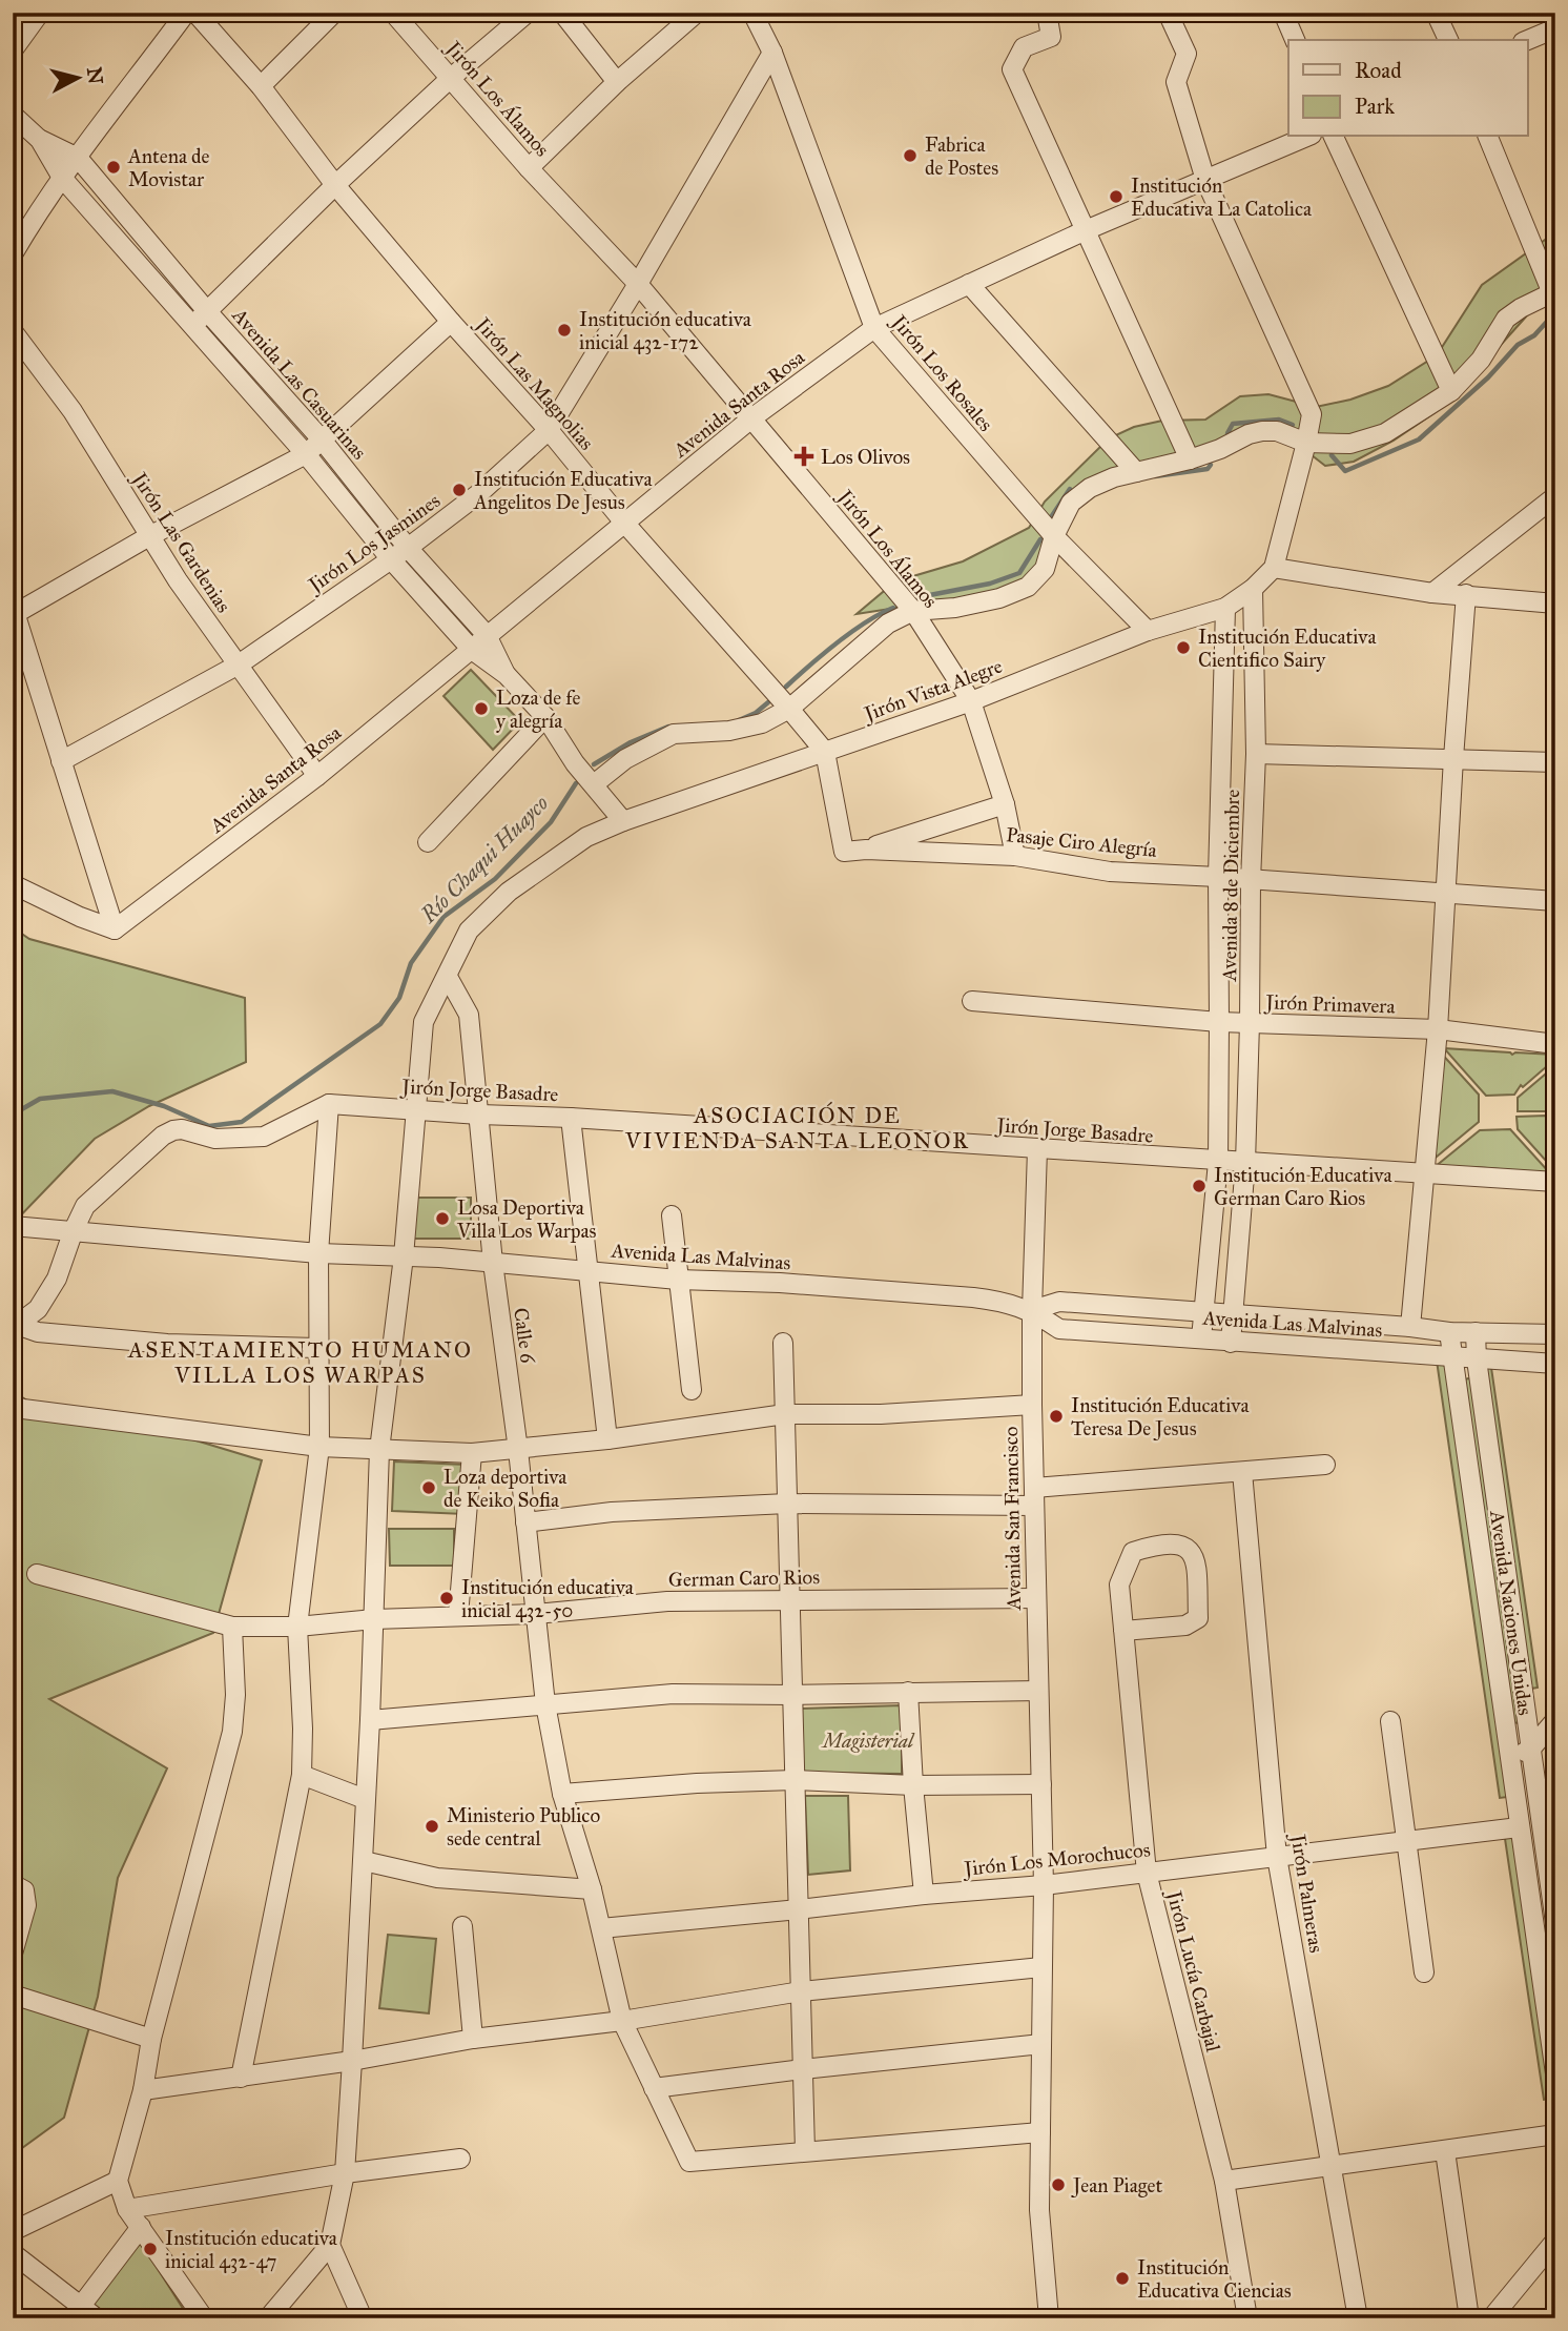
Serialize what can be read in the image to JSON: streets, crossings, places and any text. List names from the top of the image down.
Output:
{
  "streets": {
    "street": [
      "Jirón Los Álamos",
      "Jirón Los Rosales",
      "Avenida Las Casuarinas",
      "Jirón Las Magnolias",
      "Avenida Santa Rosa",
      "Jirón Las Gardenias",
      "Jirón Los Jasmines",
      "Jirón Vista Alegre",
      "Pasaje Ciro Alegría",
      "Avenida 8 de Diciembre",
      "Jirón Primavera",
      "Jirón Jorge Basadre",
      "Avenida Las Malvinas",
      "Calle 6",
      "Avenida San Francisco",
      "German Caro Rios",
      "Avenida Naciones Unidas",
      "Jirón Los Morochucos",
      "Jirón Palmeras",
      "Jirón Lucía Carbajal"
    ]
  },
  "crossings": [
    ["Jirón Los Álamos", "Avenida Santa Rosa"],
    ["Jirón Los Álamos", "Jirón Los Jasmines"],
    ["Jirón Los Álamos", "Jirón Vista Alegre"],
    ["Jirón Los Álamos", "Pasaje Ciro Alegría"],
    ["Jirón Los Rosales", "Avenida Santa Rosa"],
    ["Jirón Los Rosales", "Jirón Los Jasmines"],
    ["Jirón Los Rosales", "Jirón Vista Alegre"],
    ["Avenida Las Casuarinas", "Avenida Santa Rosa"],
    ["Avenida Las Casuarinas", "Jirón Los Jasmines"],
    ["Avenida Las Casuarinas", "Jirón Vista Alegre"],
    ["Jirón Las Magnolias", "Avenida Santa Rosa"],
    ["Jirón Las Magnolias", "Jirón Los Jasmines"],
    ["Jirón Las Magnolias", "Jirón Vista Alegre"],
    ["Jirón Las Magnolias", "Pasaje Ciro Alegría"],
    ["Avenida Santa Rosa", "Jirón Las Gardenias"],
    ["Jirón Las Gardenias", "Jirón Los Jasmines"],
    ["Jirón Vista Alegre", "Avenida 8 de Diciembre"],
    ["Jirón Vista Alegre", "Jirón Jorge Basadre"],
    ["Jirón Vista Alegre", "Avenida Las Malvinas"],
    ["Jirón Vista Alegre", "Calle 6"],
    ["Jirón Vista Alegre", "German Caro Rios"],
    ["Pasaje Ciro Alegría", "Avenida 8 de Diciembre"],
    ["Avenida 8 de Diciembre", "Jirón Primavera"],
    ["Avenida 8 de Diciembre", "Jirón Jorge Basadre"],
    ["Avenida 8 de Diciembre", "Avenida Las Malvinas"],
    ["Jirón Jorge Basadre", "Calle 6"],
    ["Jirón Jorge Basadre", "Avenida San Francisco"],
    ["Avenida Las Malvinas", "Calle 6"],
    ["Avenida Las Malvinas", "Avenida San Francisco"],
    ["Avenida Las Malvinas", "Avenida Naciones Unidas"],
    ["Calle 6", "German Caro Rios"],
    ["Calle 6", "Jirón Los Morochucos"],
    ["Avenida San Francisco", "German Caro Rios"],
    ["Avenida San Francisco", "Jirón Los Morochucos"],
    ["Avenida Naciones Unidas", "Jirón Los Morochucos"],
    ["Jirón Los Morochucos", "Jirón Palmeras"],
    ["Jirón Los Morochucos", "Jirón Lucía Carbajal"]
  ],
  "districts": ["ASOCIACIÓN DE VIVIENDA SANTA LEONOR", "ASENTAMIENTO HUMANO VILLA LOS WARPAS"],
  "water": ["Río Chaqui Huayco"],
  "parks": ["Magisterial"],
  "places": {
    "other": [
      "Fabrica de Postes",
      "Antena de Movistar",
      "Institución Educativa La Catolica",
      "Institución educativa inicial 432-172",
      "Institución Educativa Angelitos De Jesus",
      "Institución Educativa Cientifico Sairy",
      "Loza de fe y alegría",
      "Institución Educativa German Caro Rios",
      "Losa Deportiva Villa Los Warpas",
      "Institución Educativa Teresa De Jesus",
      "Loza deportiva de Keiko Sofia",
      "Institución educativa inicial 432-50",
      "Ministerio Publico sede central",
      "Jean Piaget",
      "Institución educativa inicial 432-47",
      "Institución Educativa Ciencias"
    ],
    "health": ["Los Olivos"]
  },
  "legend": ["Road", "Park"],
  "north": "right"
}
